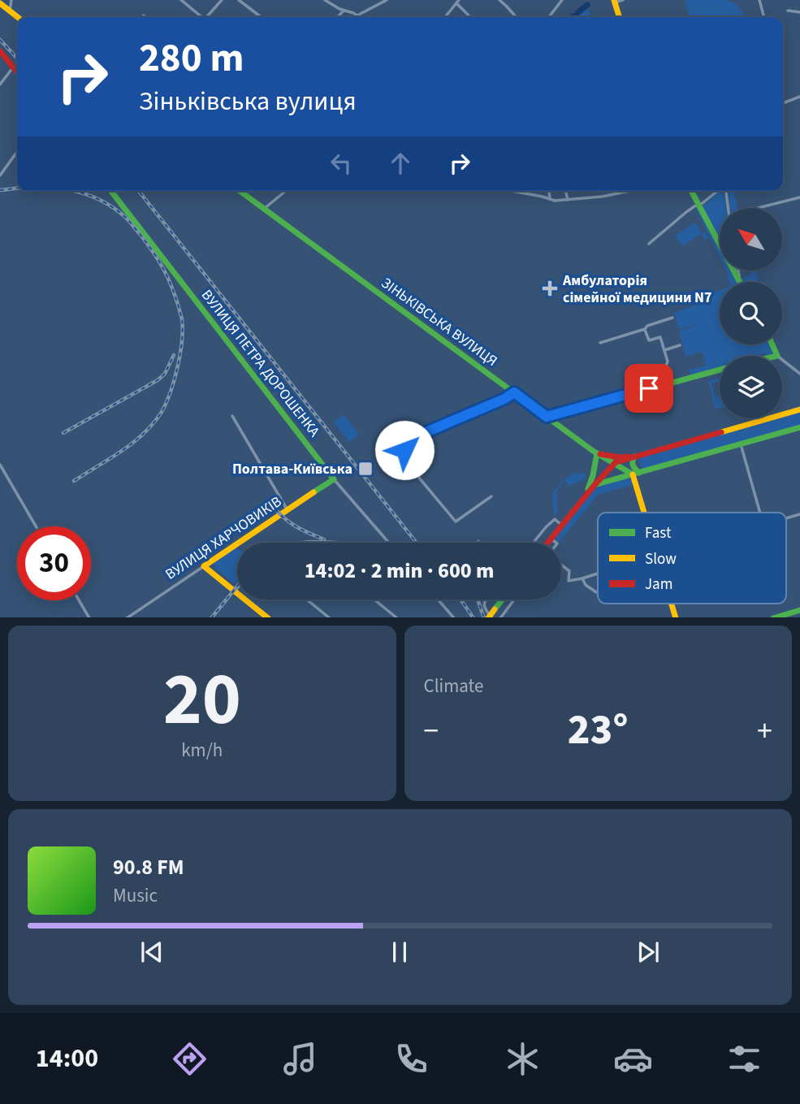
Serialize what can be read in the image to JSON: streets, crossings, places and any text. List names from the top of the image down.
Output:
{
  "streets": {
    "main road": ["ЗІНЬКІВСЬКА ВУЛИЦЯ", "ВУЛИЦЯ ПЕТРА ДОРОШЕНКА", "ВУЛИЦЯ ХАРЧОВИКІВ"]
  },
  "crossings": [
    ["ВУЛИЦЯ ПЕТРА ДОРОШЕНКА", "ВУЛИЦЯ ХАРЧОВИКІВ"]
  ],
  "places": {
    "health": ["Амбулаторія сімейної медицини N7"],
    "transit": ["Полтава-Київська"]
  },
  "legend": ["Fast", "Slow", "Jam"],
  "north": "top left",
  "page": {
    "turn": ["280 m", "Зіньківська вулиця"],
    "limit": "30",
    "trip": "14:02 · 2 min · 600 m",
    "tile": [
      ["20", "km/h"],
      "Climate"
    ],
    "heat": ["−", "23°", "+"],
    "song": ["90.8 FM", "Music"],
    "tabs": "14:00"
  }
}
